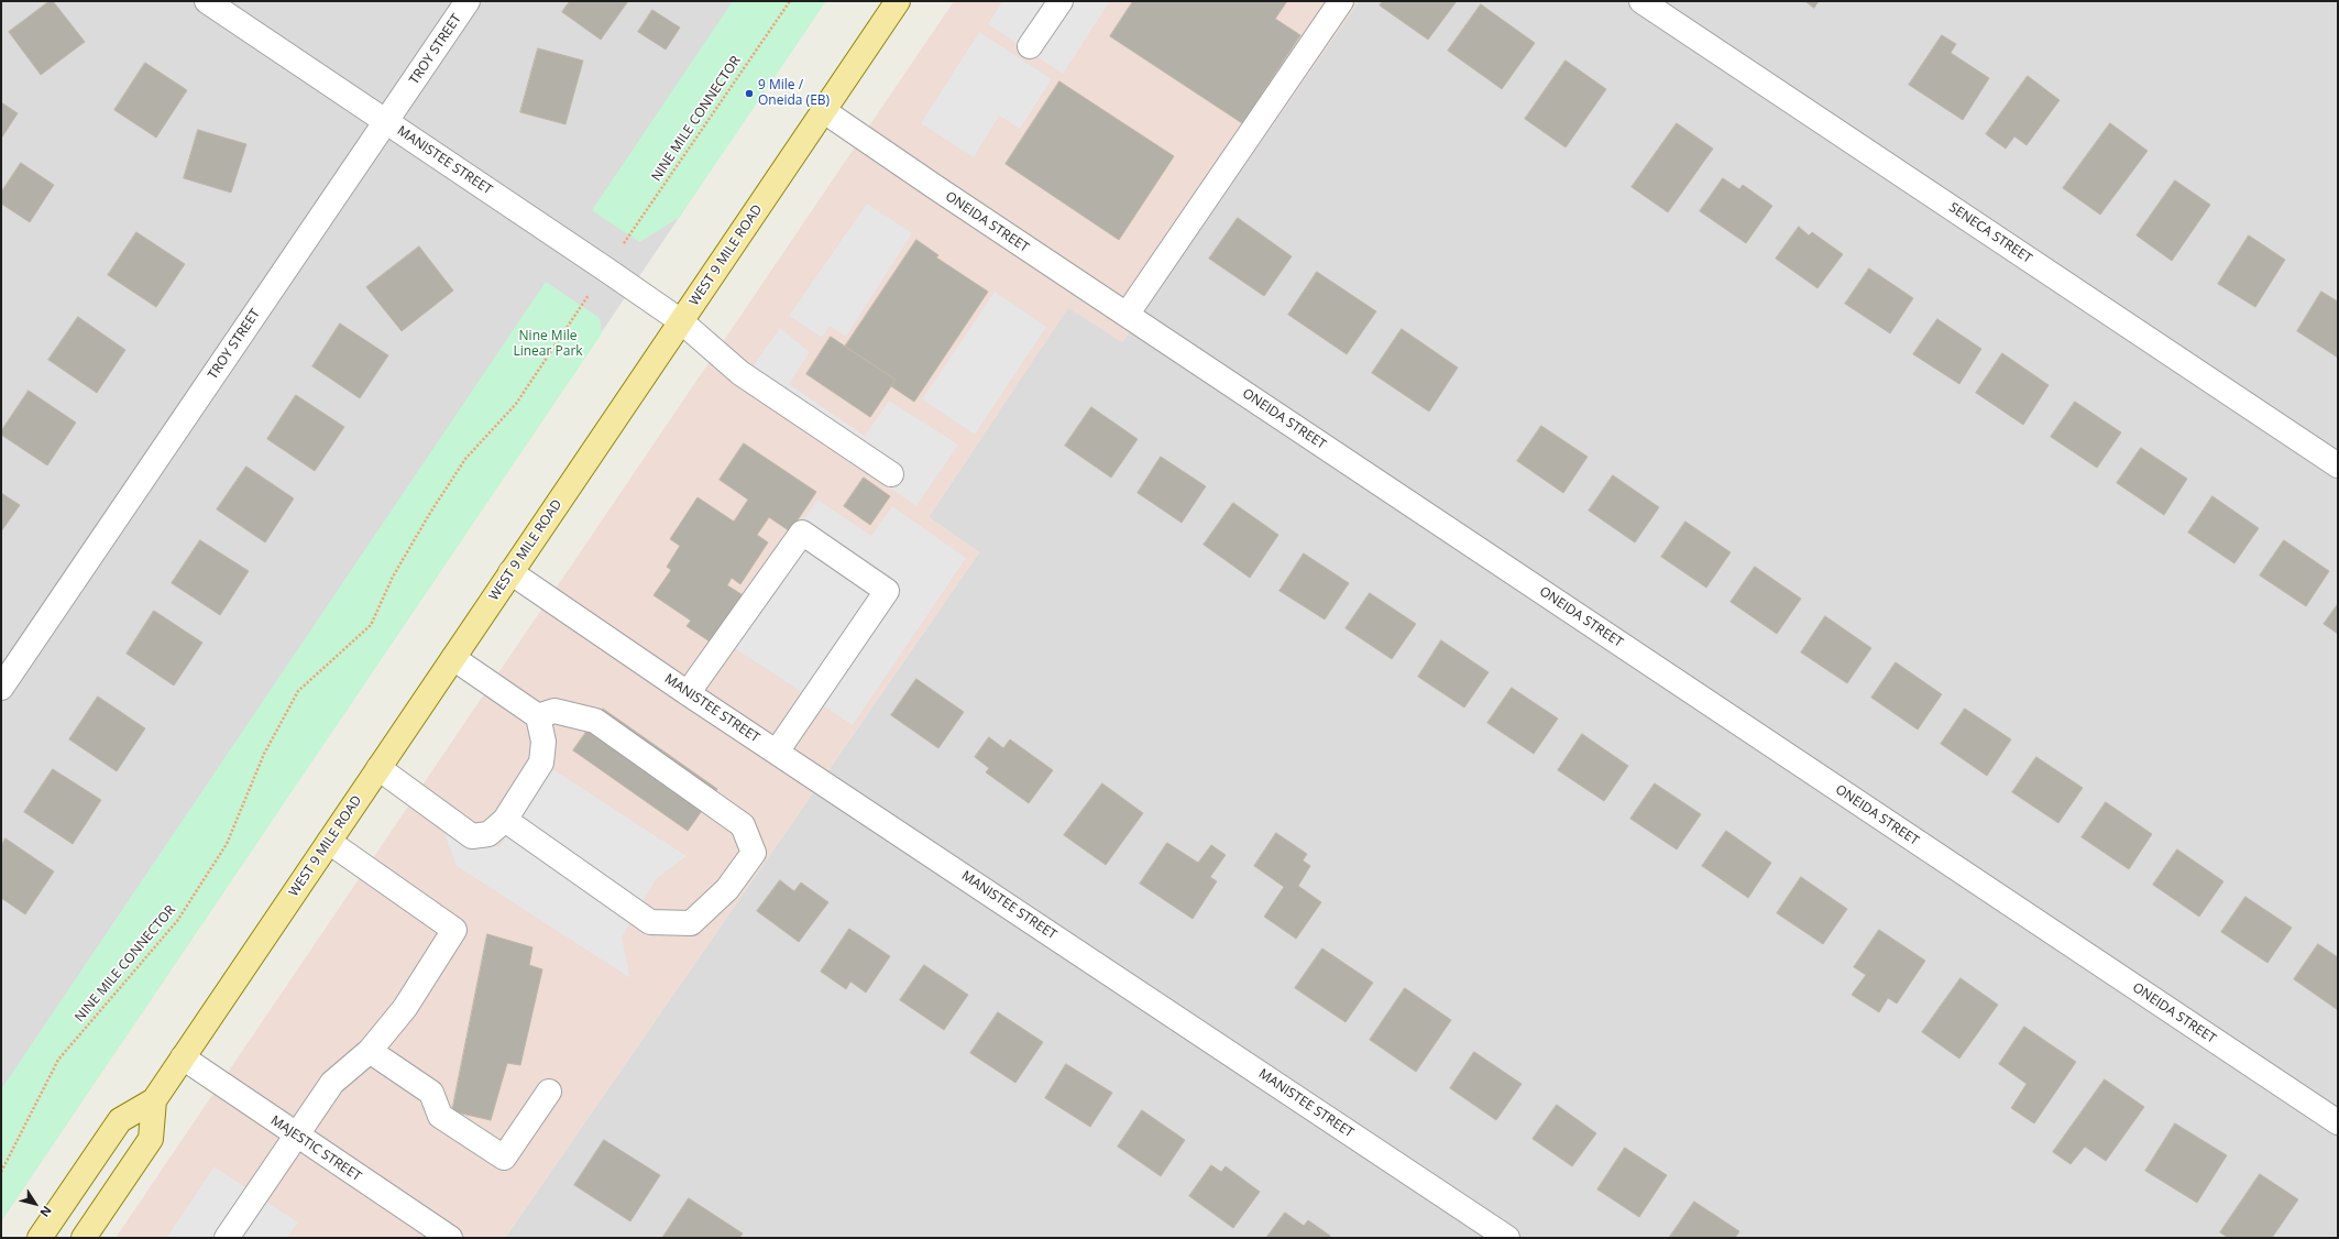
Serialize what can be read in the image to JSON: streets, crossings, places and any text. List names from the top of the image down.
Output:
{
  "streets": {
    "main road": ["WEST 9 MILE ROAD"],
    "street": [
      "TROY STREET",
      "MANISTEE STREET",
      "ONEIDA STREET",
      "SENECA STREET",
      "MAJESTIC STREET"
    ],
    "path": ["NINE MILE CONNECTOR"]
  },
  "crossings": [
    ["TROY STREET", "MANISTEE STREET"],
    ["MANISTEE STREET", "WEST 9 MILE ROAD"],
    ["ONEIDA STREET", "WEST 9 MILE ROAD"],
    ["WEST 9 MILE ROAD", "MAJESTIC STREET"]
  ],
  "parks": ["Nine Mile Linear Park"],
  "places": ["9 Mile / Oneida (EB)"],
  "north": "bottom right"
}
